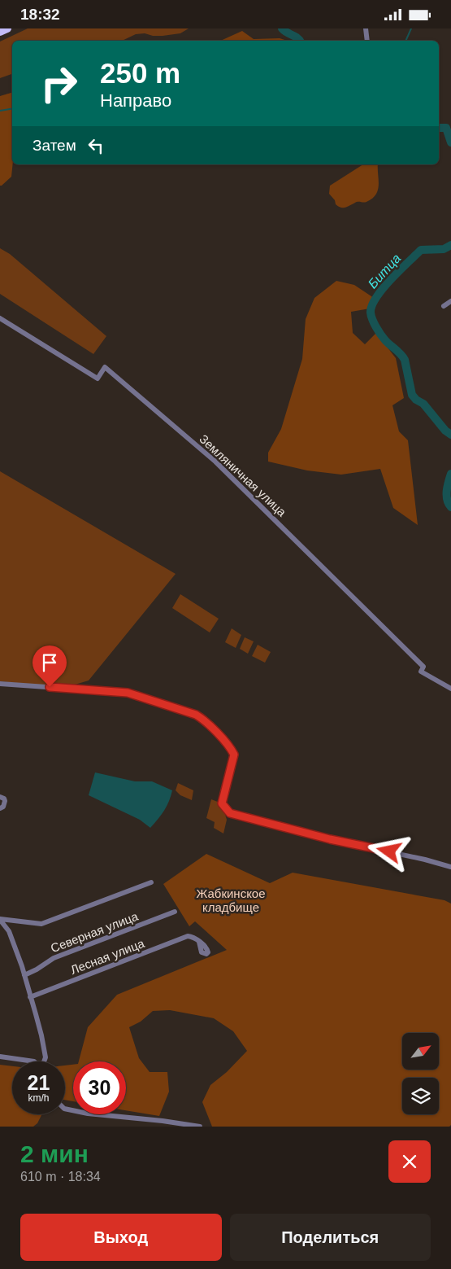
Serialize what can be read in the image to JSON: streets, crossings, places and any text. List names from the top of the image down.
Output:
{
  "streets": {
    "street": ["Земляничная улица", "Северная улица", "Лесная улица"]
  },
  "water": ["Битца"],
  "parks": ["Жабкинское кладбище"],
  "north": "top right",
  "page": {
    "status": "18:32",
    "turn": ["250 m", "Направо"],
    "then": "Затем",
    "speed": "21 km/h",
    "limit": "30",
    "heading": ["2 мин", "610 m · 18:34"],
    "buttons": ["Выход", "Поделиться"]
  }
}
